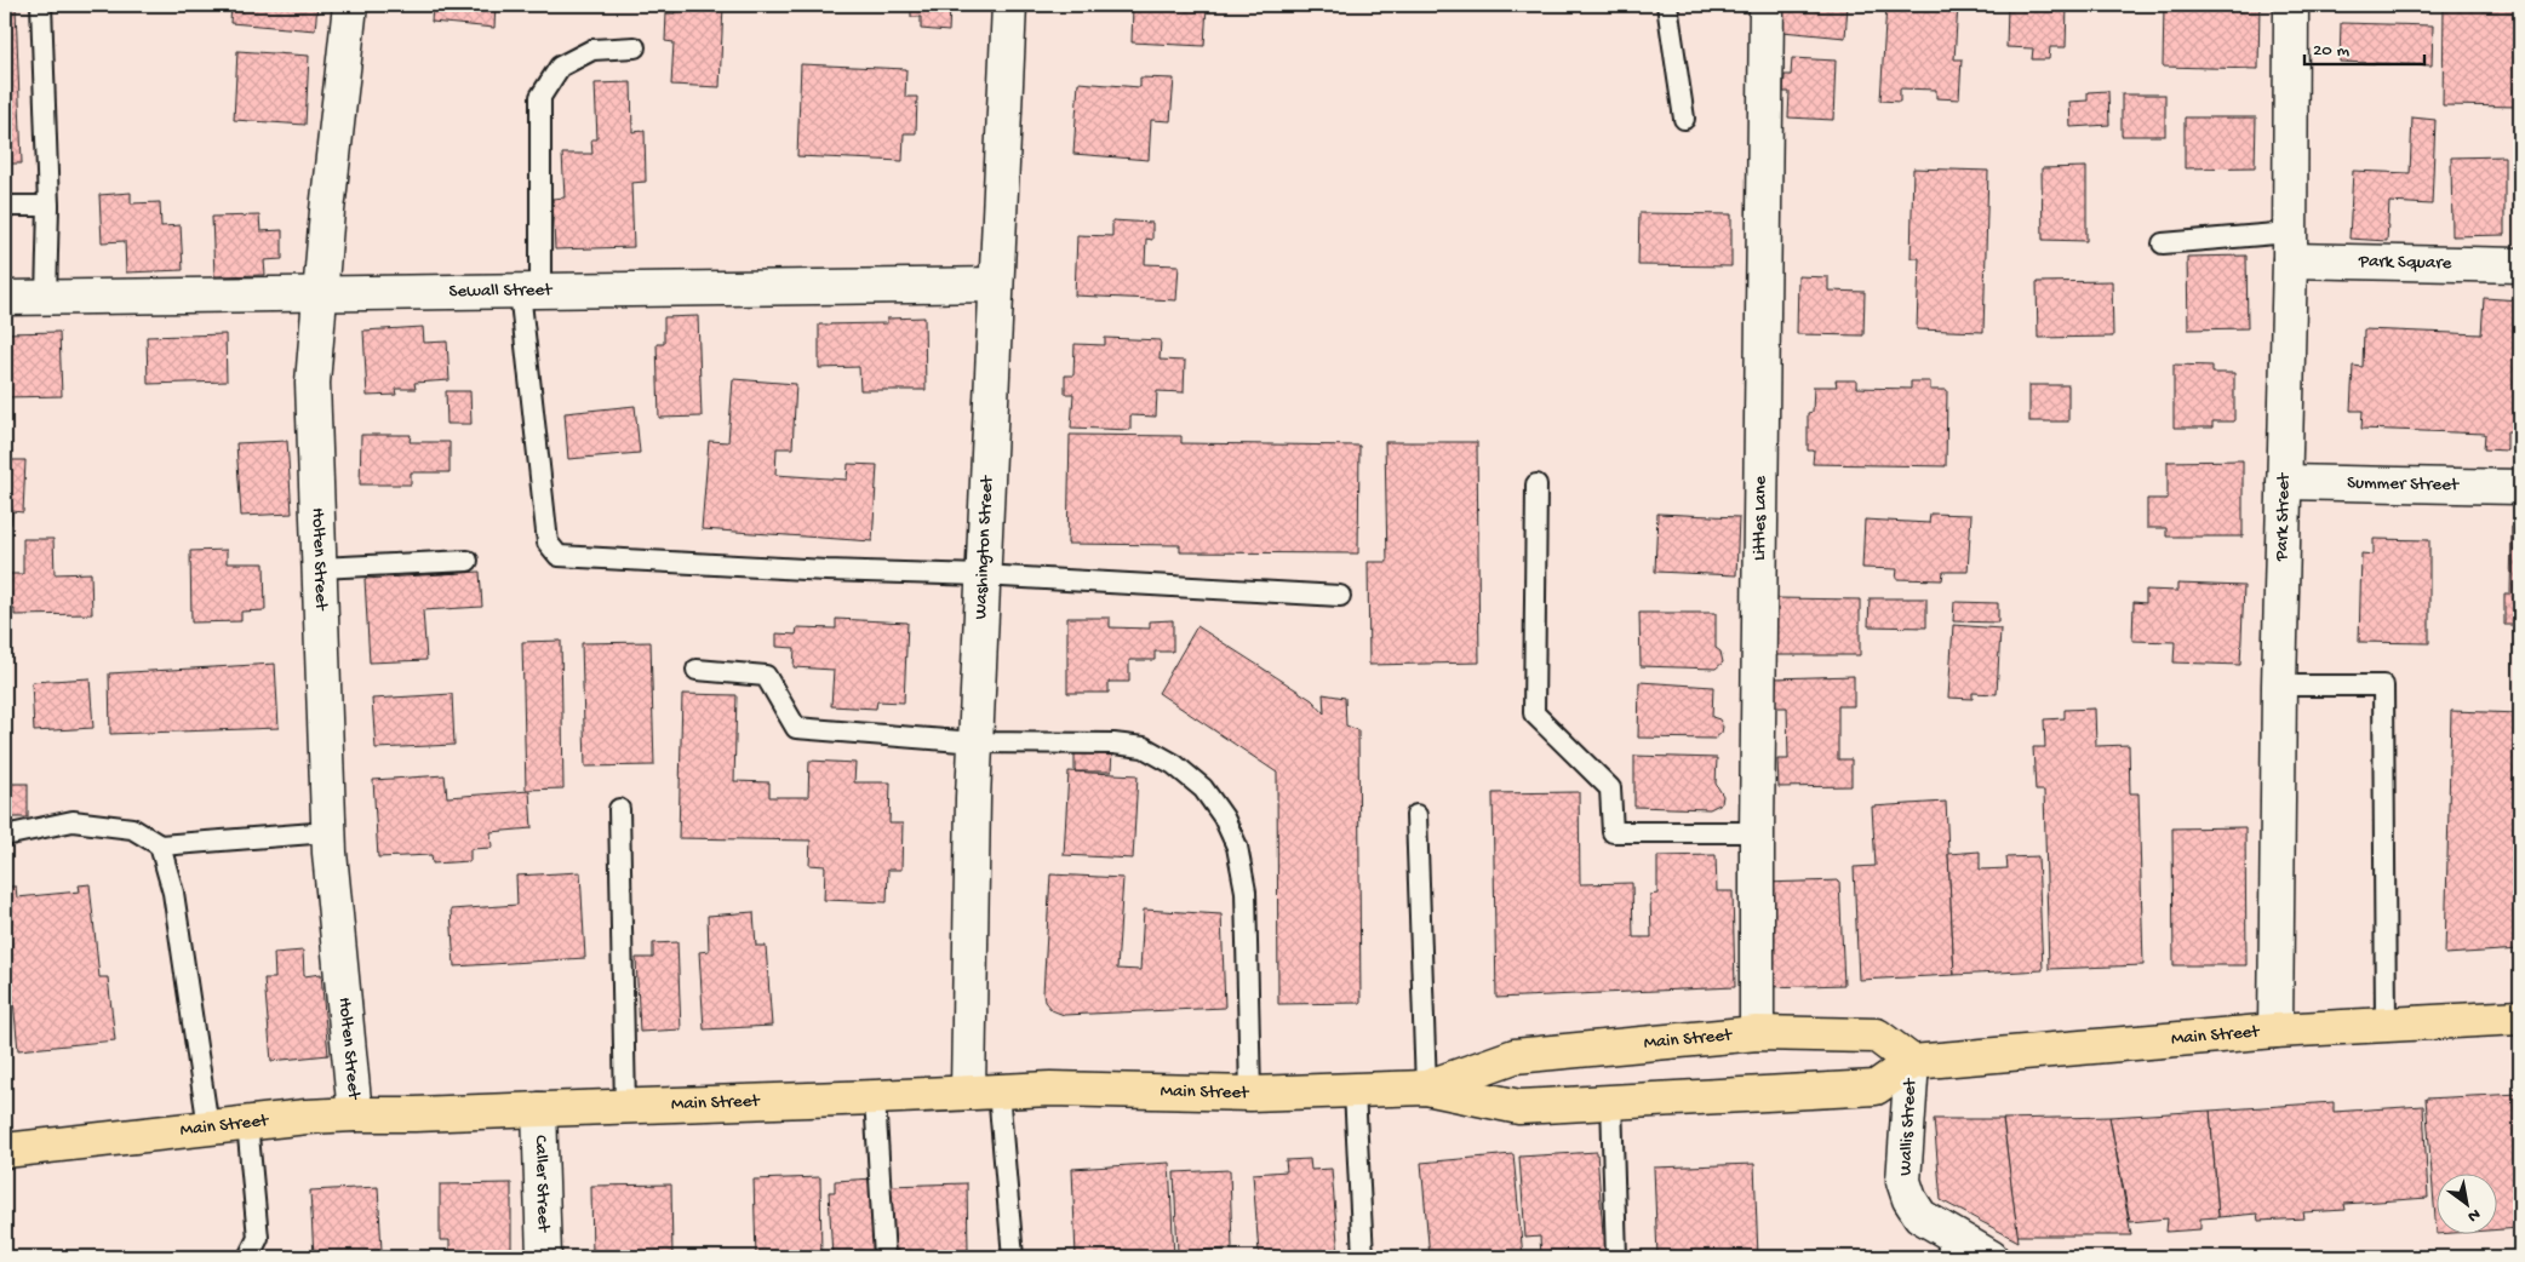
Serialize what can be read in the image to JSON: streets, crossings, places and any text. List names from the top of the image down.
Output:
{
  "streets": {
    "main road": ["Main Street"],
    "street": [
      "Park Square",
      "Sewall Street",
      "Summer Street",
      "Park Street",
      "Littles Lane",
      "Washington Street",
      "Holten Street",
      "Wallis Street",
      "Caller Street"
    ]
  },
  "crossings": [
    ["Park Square", "Park Street"],
    ["Sewall Street", "Washington Street"],
    ["Sewall Street", "Holten Street"],
    ["Summer Street", "Park Street"],
    ["Park Street", "Main Street"],
    ["Littles Lane", "Main Street"],
    ["Washington Street", "Main Street"],
    ["Holten Street", "Main Street"],
    ["Main Street", "Wallis Street"],
    ["Main Street", "Caller Street"]
  ],
  "scale_bar": "20 m",
  "north": "bottom right"
}
